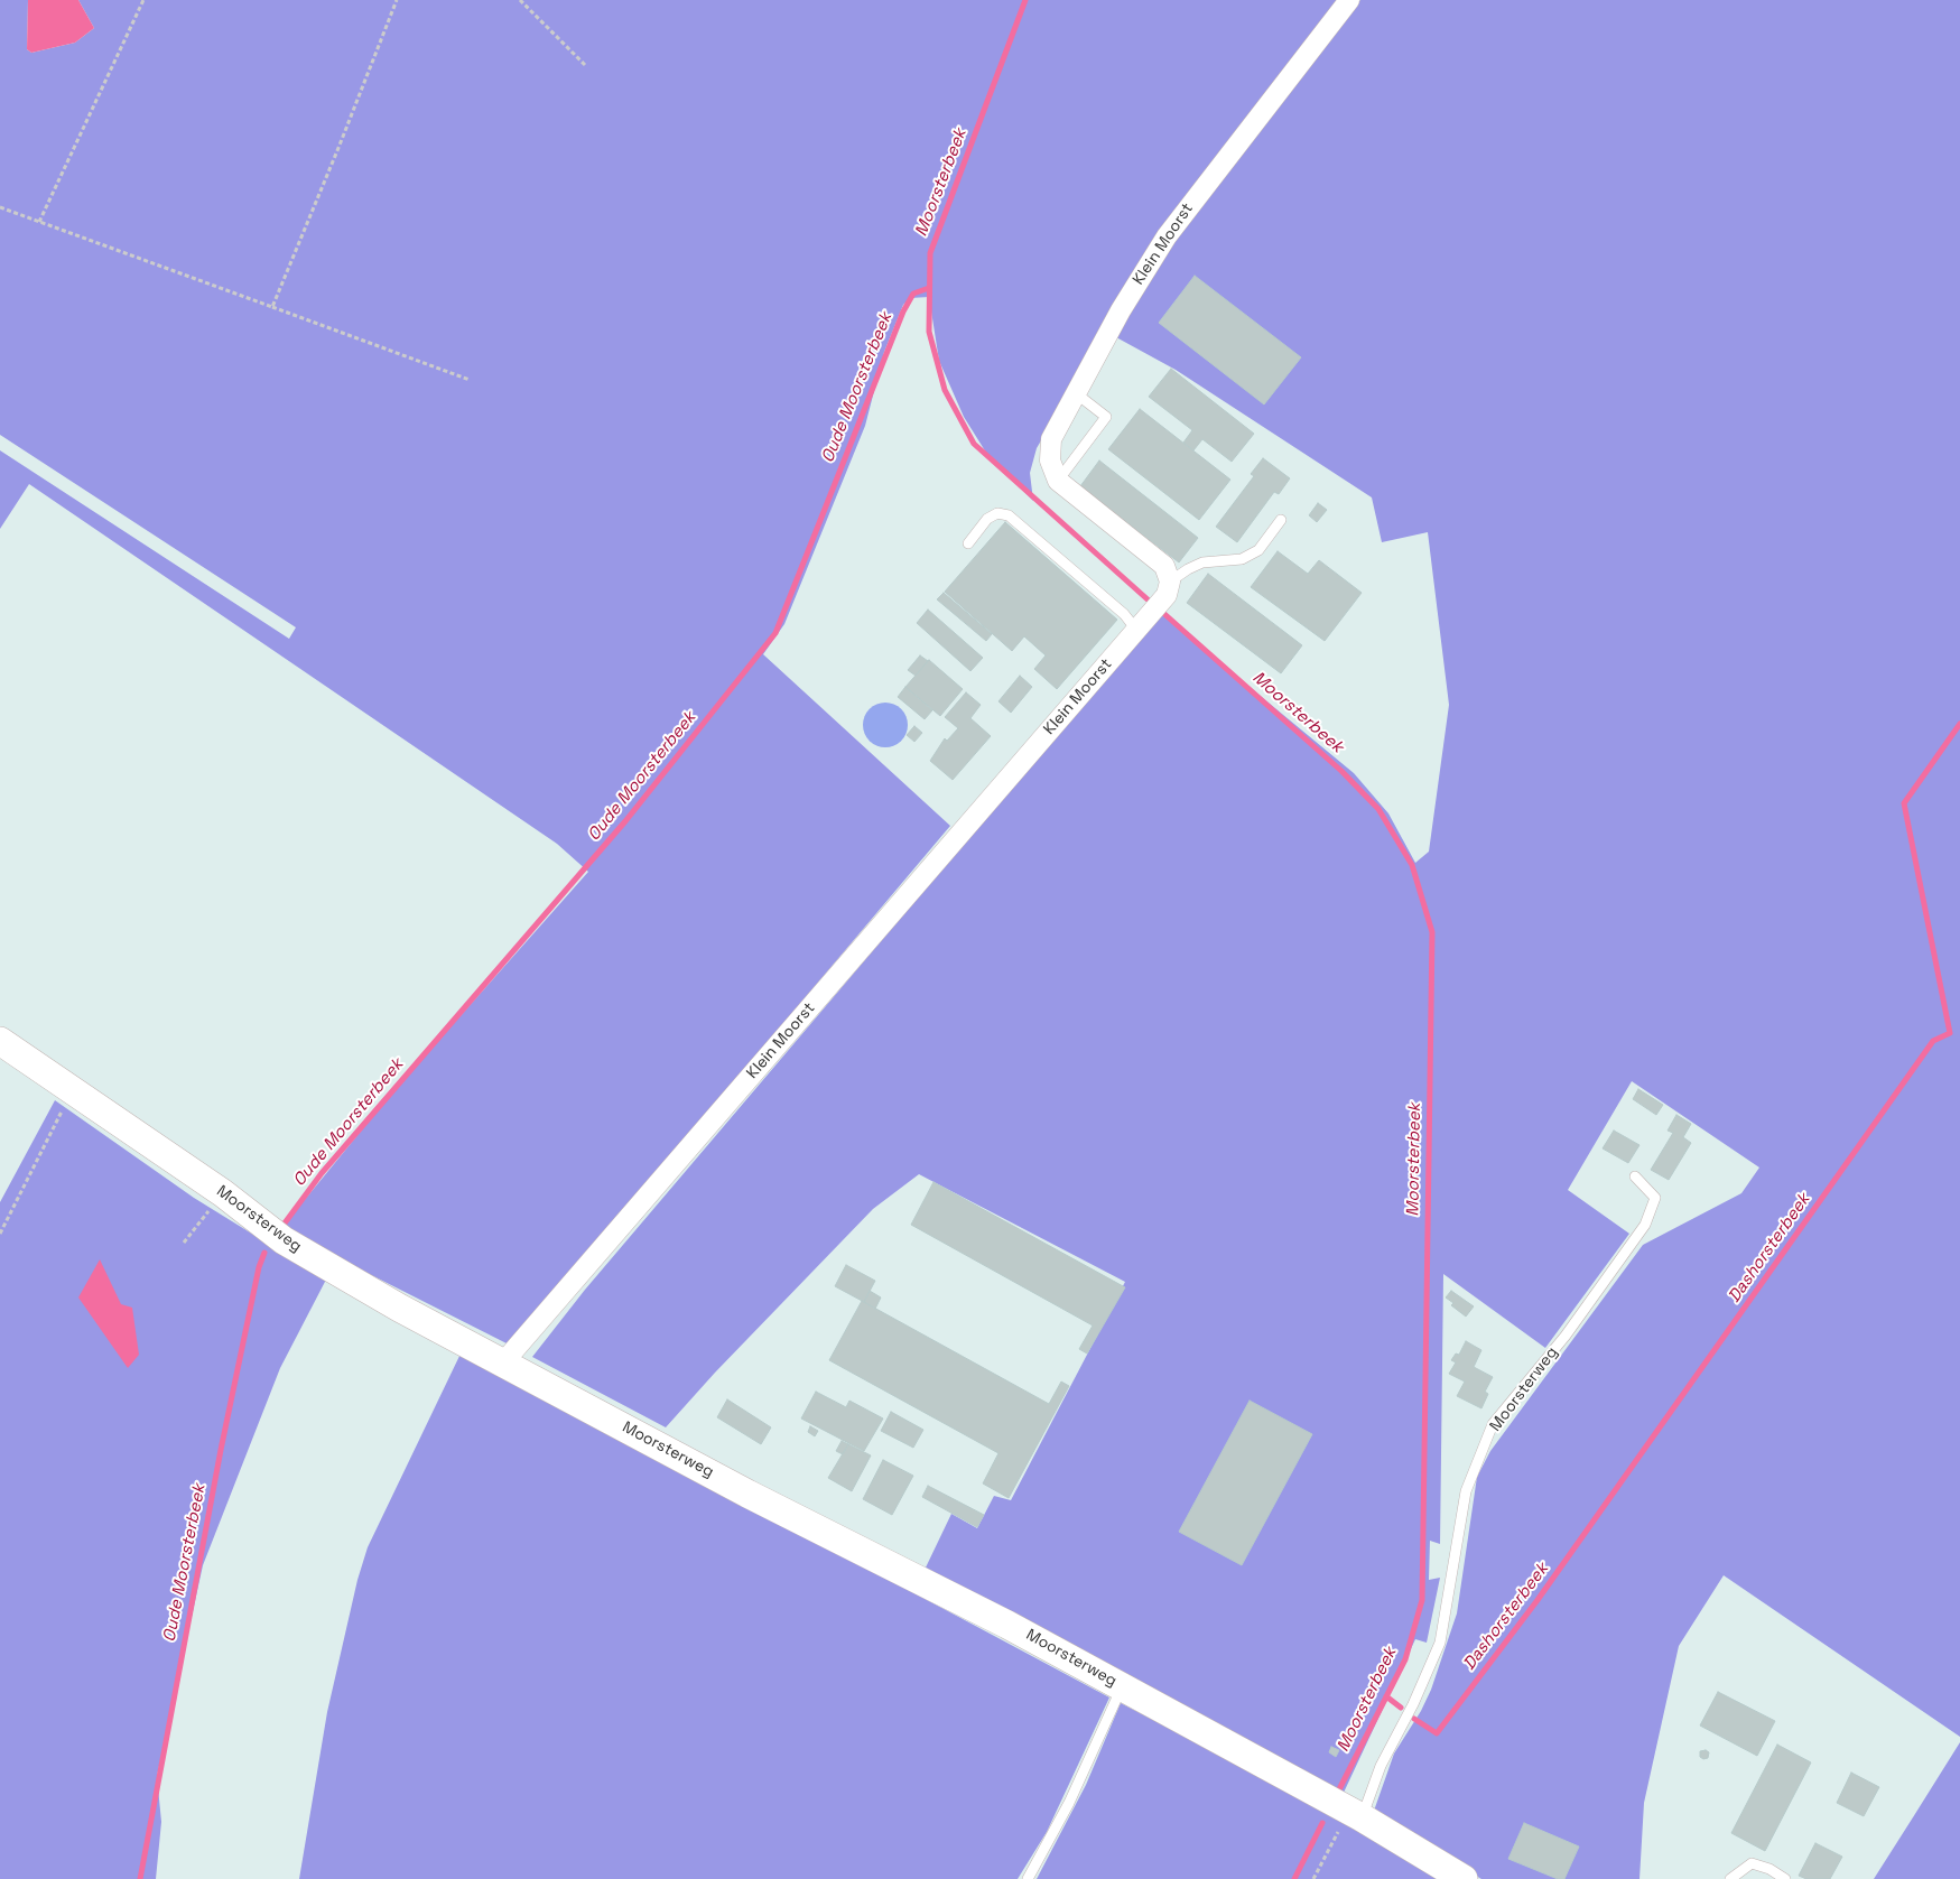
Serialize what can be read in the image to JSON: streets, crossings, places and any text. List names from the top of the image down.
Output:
{
  "streets": {
    "street": ["Klein Moorst", "Moorsterweg"]
  },
  "crossings": [
    ["Klein Moorst", "Moorsterweg"]
  ],
  "water": ["Moorsterbeek", "Oude Moorsterbeek", "Dashorsterbeek"]
}
